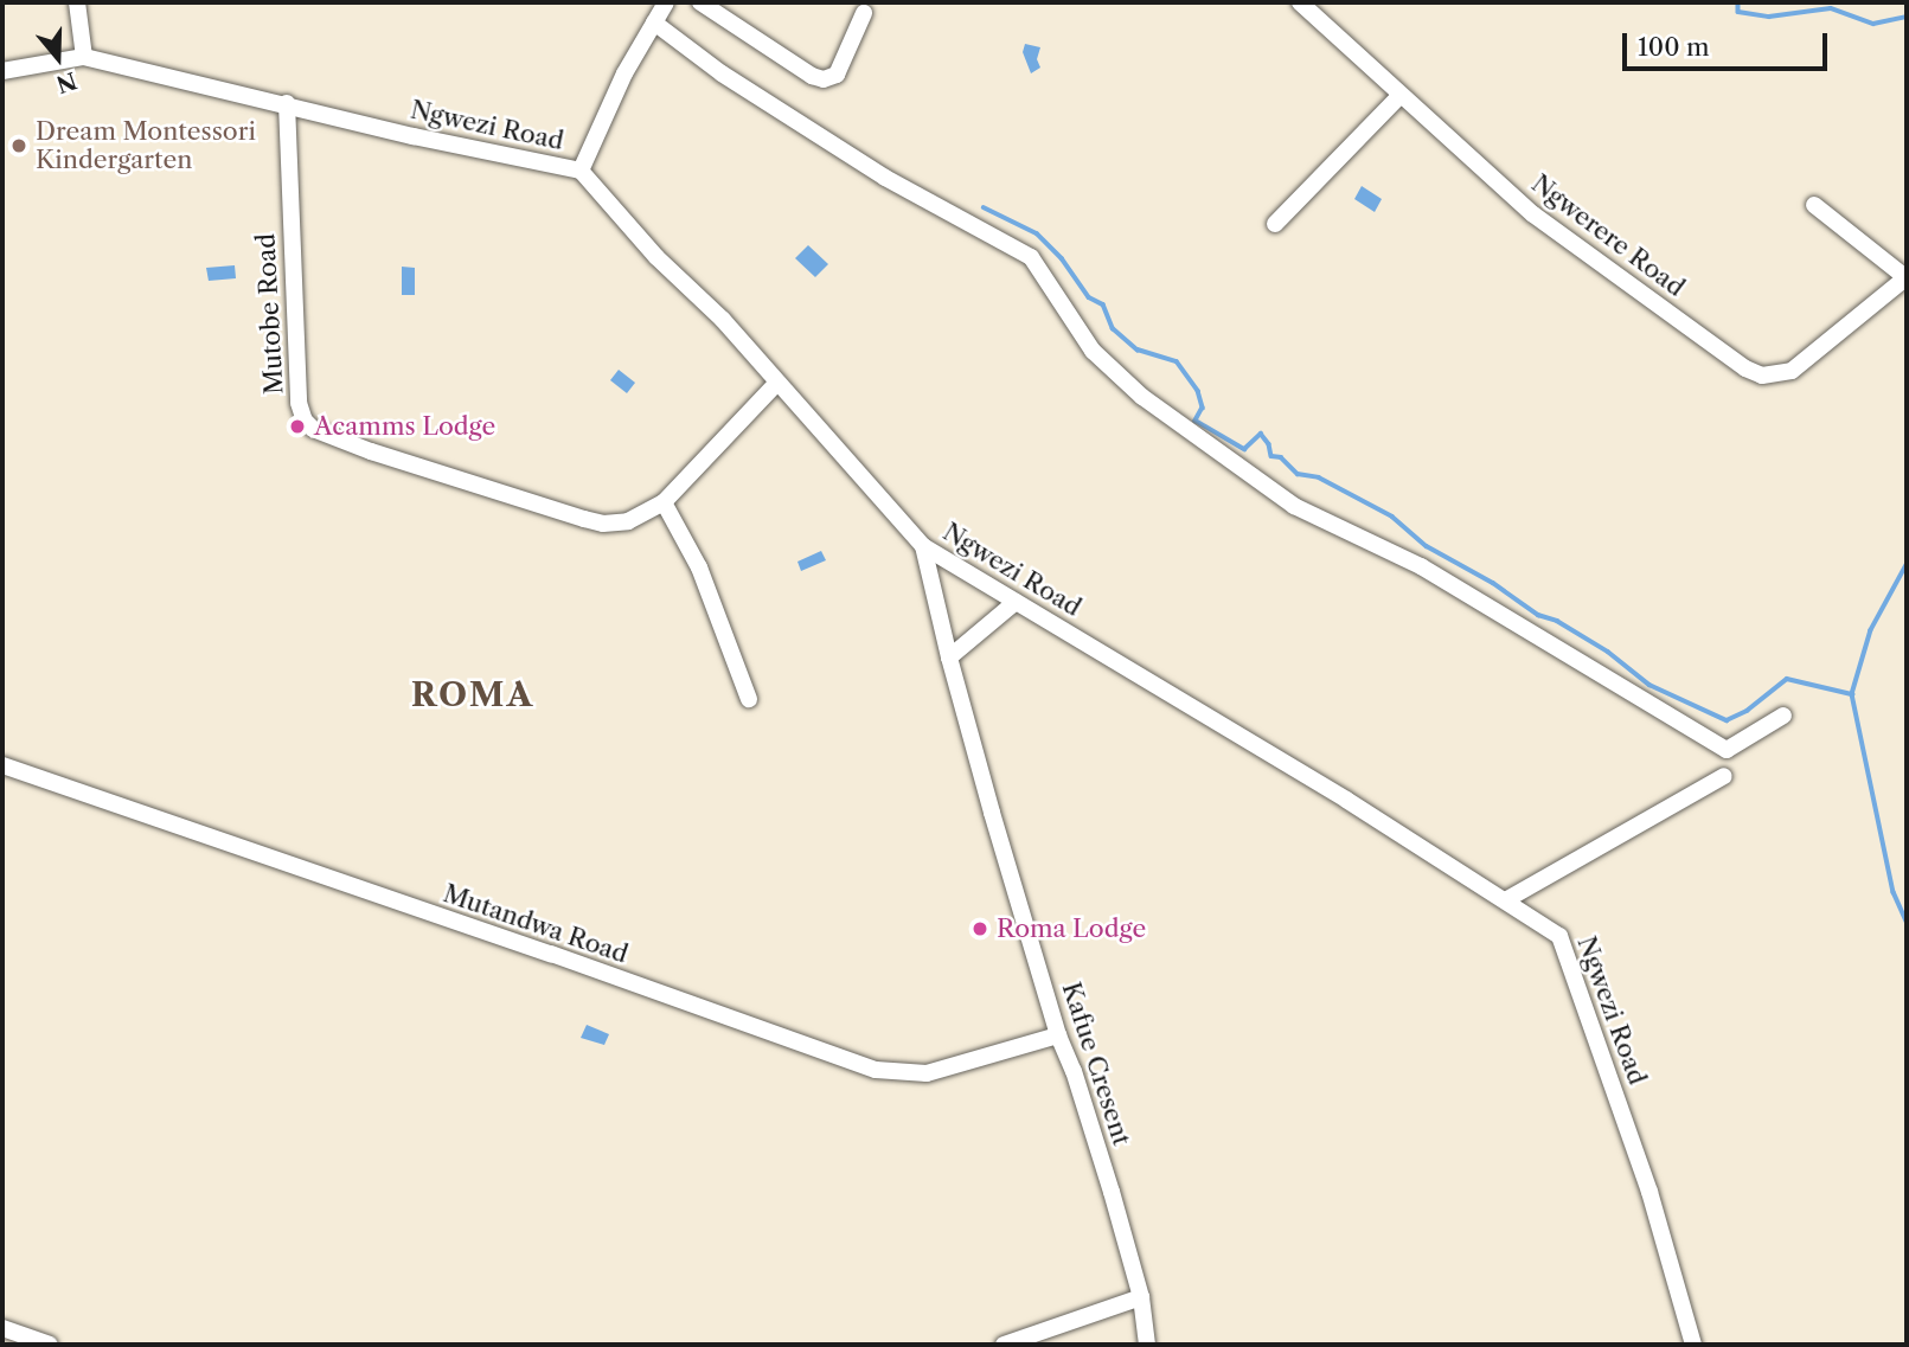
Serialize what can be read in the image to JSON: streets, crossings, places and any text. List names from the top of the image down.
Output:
{
  "streets": {
    "street": [
      "Ngwezi Road",
      "Ngwerere Road",
      "Mutobe Road",
      "Mutandwa Road",
      "Kafue Cresent"
    ]
  },
  "crossings": [
    ["Ngwezi Road", "Mutobe Road"],
    ["Ngwezi Road", "Kafue Cresent"],
    ["Mutandwa Road", "Kafue Cresent"]
  ],
  "districts": ["ROMA"],
  "places": ["Dream Montessori Kindergarten", "Acamms Lodge", "Roma Lodge"],
  "scale_bar": "100 m",
  "north": "bottom"
}
